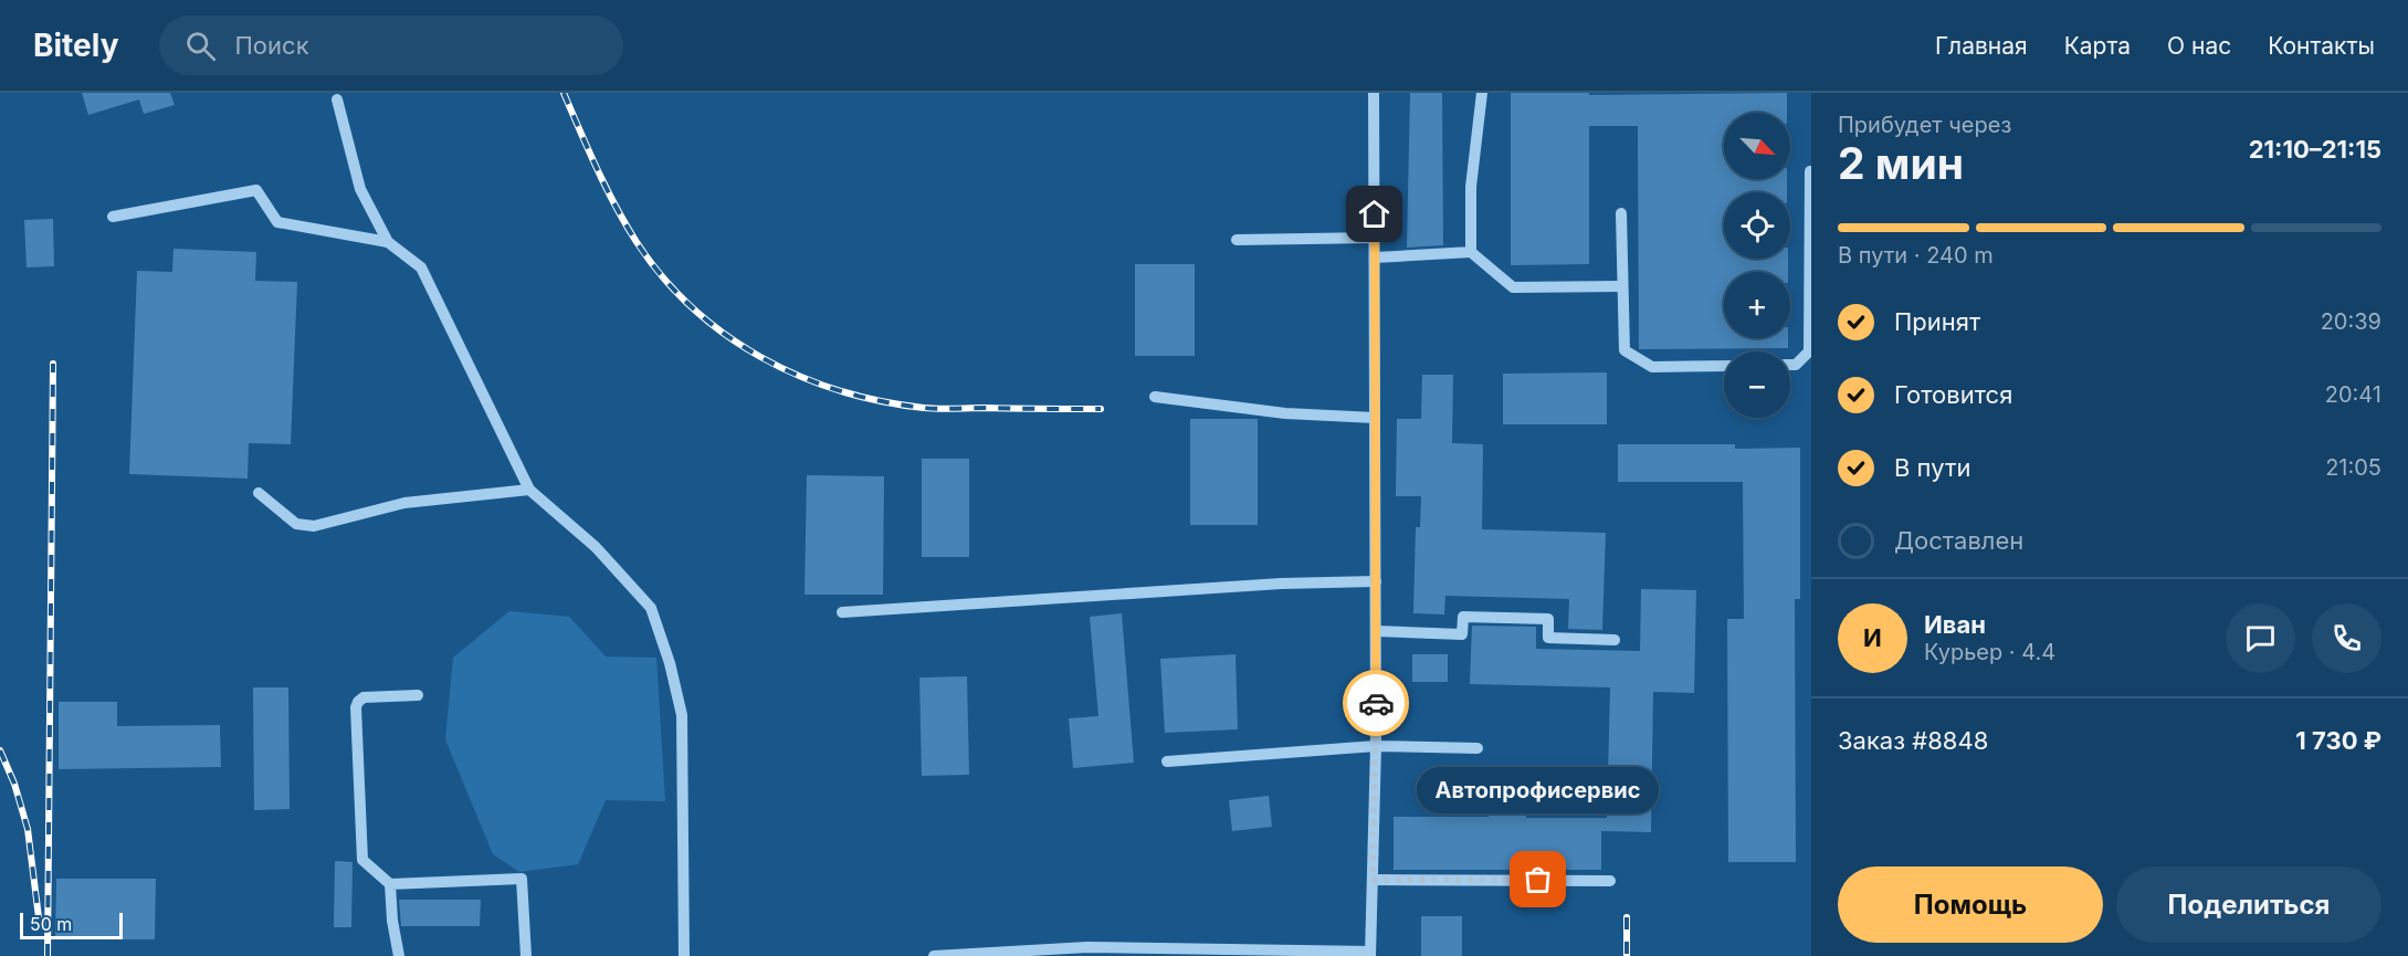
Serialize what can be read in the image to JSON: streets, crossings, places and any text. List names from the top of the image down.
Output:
{
  "places": ["Автопрофисервис"],
  "scale_bar": "50 m",
  "north": "bottom right",
  "page": {
    "header": "Bitely",
    "search": "Поиск",
    "nav": [
      "Главная",
      "Карта",
      "О нас",
      "Контакты"
    ],
    "heading": ["2 мин", "Прибудет через", "21:10–21:15"],
    "panel": [
      "Иван",
      "Курьер · 4.4",
      "Заказ #8848",
      "1 730 ₽"
    ],
    "map_buttons": ["+", "−"],
    "bar": "В пути · 240 m",
    "list": [
      ["Принят", "20:39"],
      ["Готовится", "20:41"],
      ["В пути", "21:05"],
      "Доставлен"
    ],
    "round": "И",
    "bubble": "Автопрофисервис",
    "buttons": ["Помощь", "Поделиться"],
    "scale": "50 m"
  }
}
